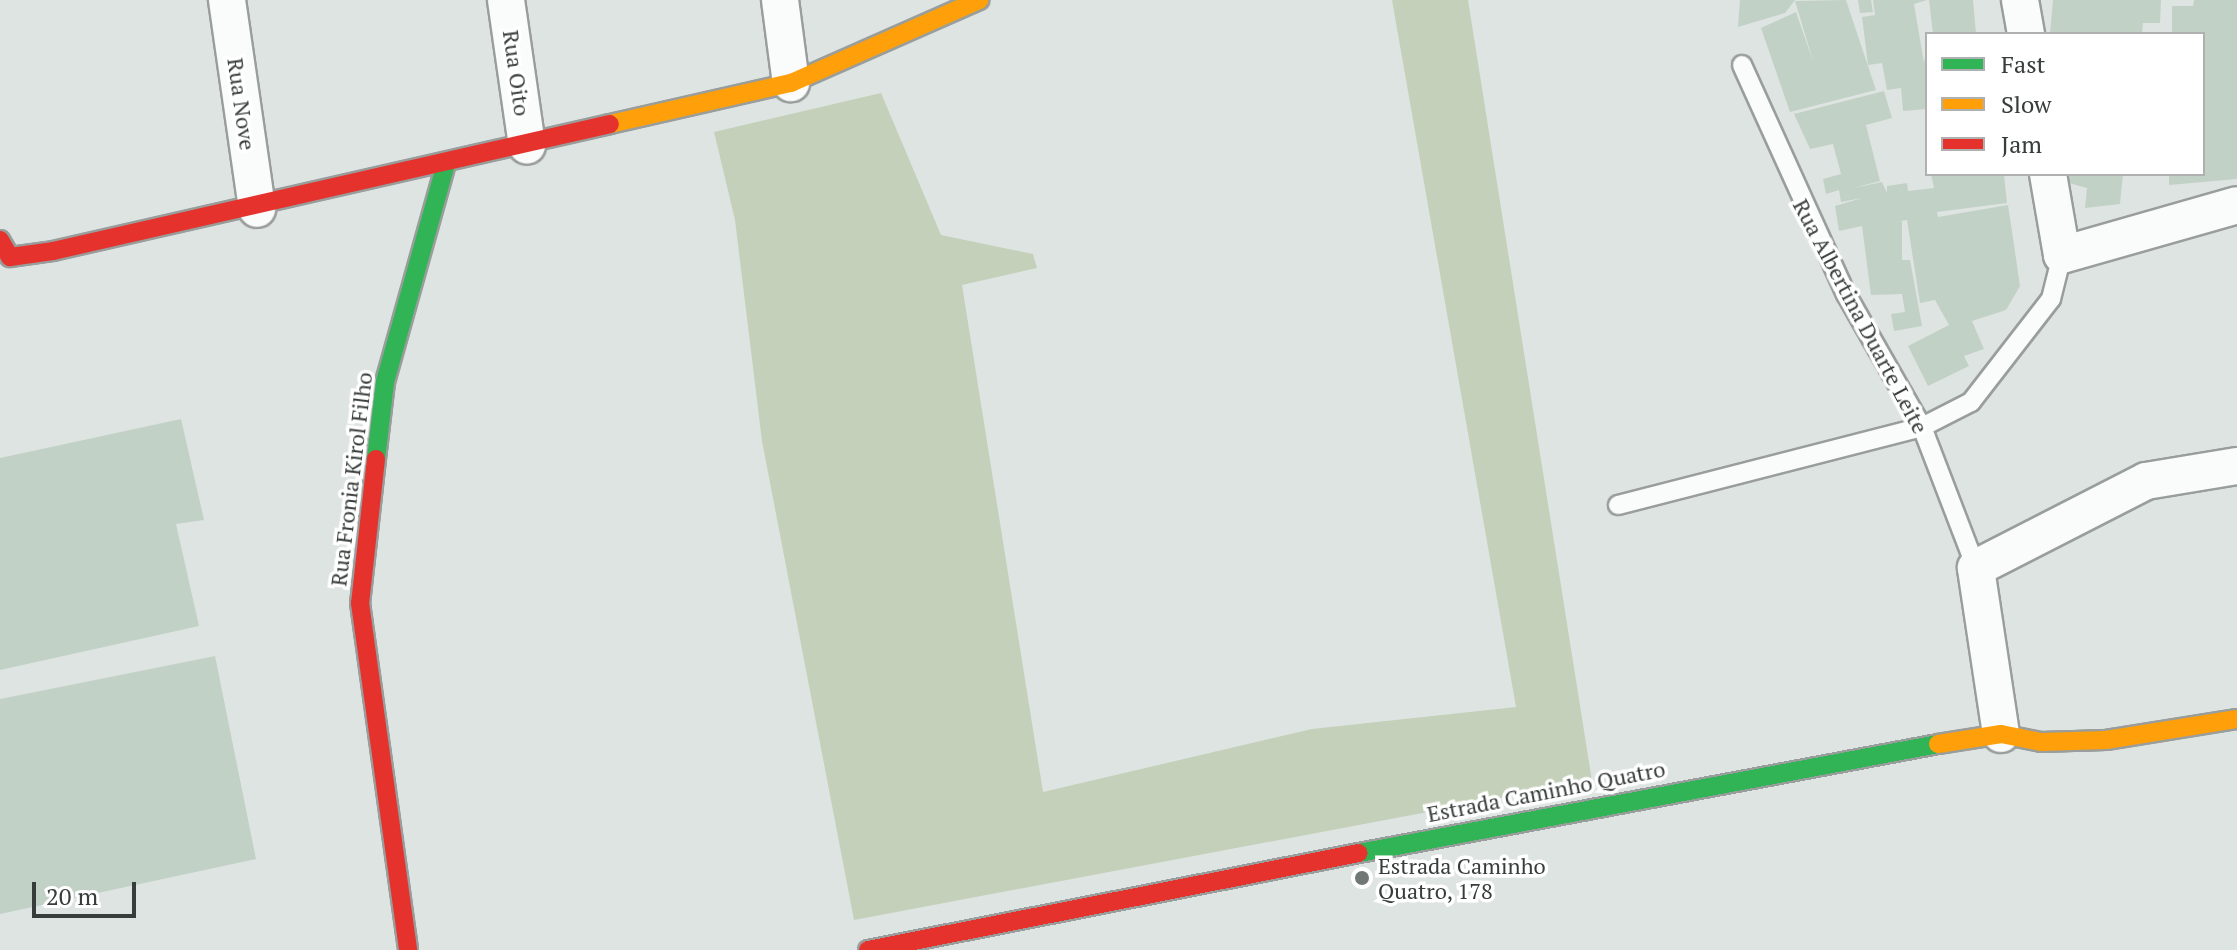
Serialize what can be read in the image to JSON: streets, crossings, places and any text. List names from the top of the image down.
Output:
{
  "streets": {
    "street": [
      "Rua Oito",
      "Rua Nove",
      "Rua Fronia Kirol Filho",
      "Estrada Caminho Quatro"
    ],
    "lane": ["Rua Albertina Duarte Leite"]
  },
  "places": ["Estrada Caminho Quatro, 178"],
  "legend": ["Fast", "Slow", "Jam"],
  "scale_bar": "20 m"
}
